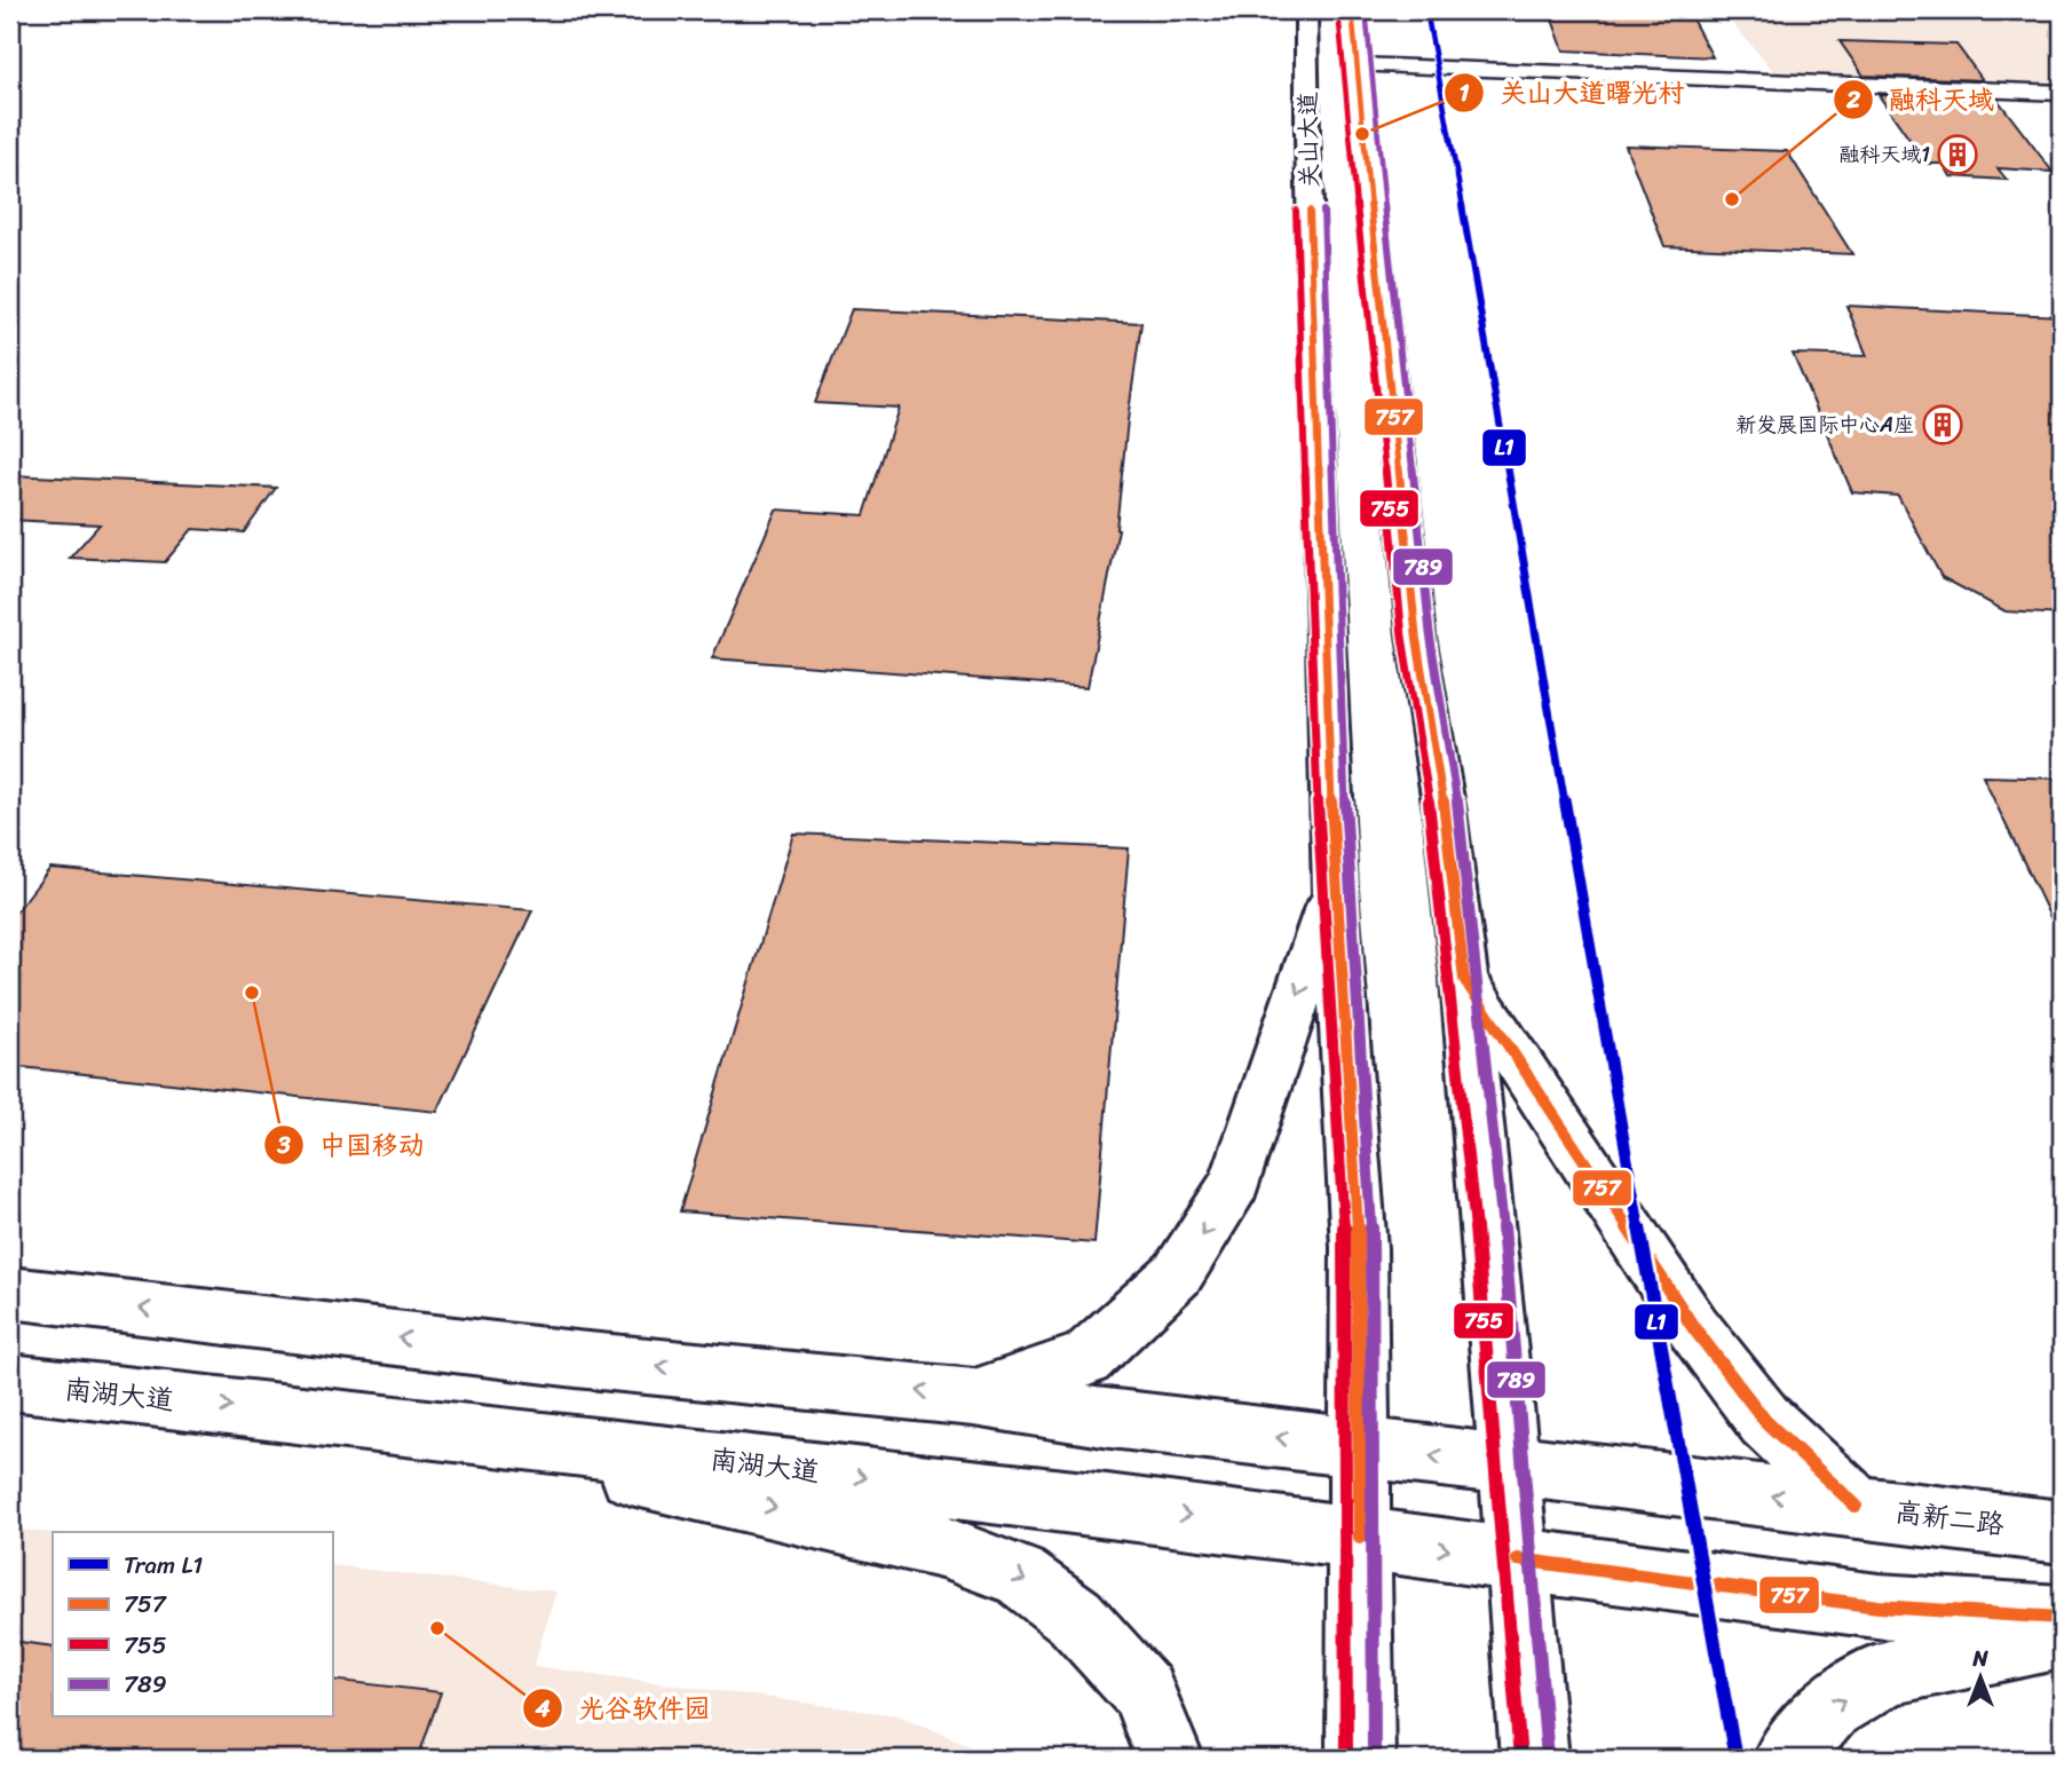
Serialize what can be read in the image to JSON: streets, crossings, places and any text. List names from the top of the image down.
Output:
{
  "streets": {
    "main road": ["关山大道", "南湖大道", "高新二路"]
  },
  "crossings": [
    ["关山大道", "南湖大道"],
    ["关山大道", "高新二路"]
  ],
  "places": {
    "other": [
      "关山大道曙光村",
      "融科天域",
      "中国移动",
      "光谷软件园"
    ],
    "building": ["融科天域1", "新发展国际中心A座"]
  },
  "lines": [
    "tram line L1",
    "transit line 757",
    "transit line 789",
    "transit line 755"
  ],
  "legend": [
    "Tram L1",
    "757",
    "755",
    "789"
  ],
  "north": "top"
}
